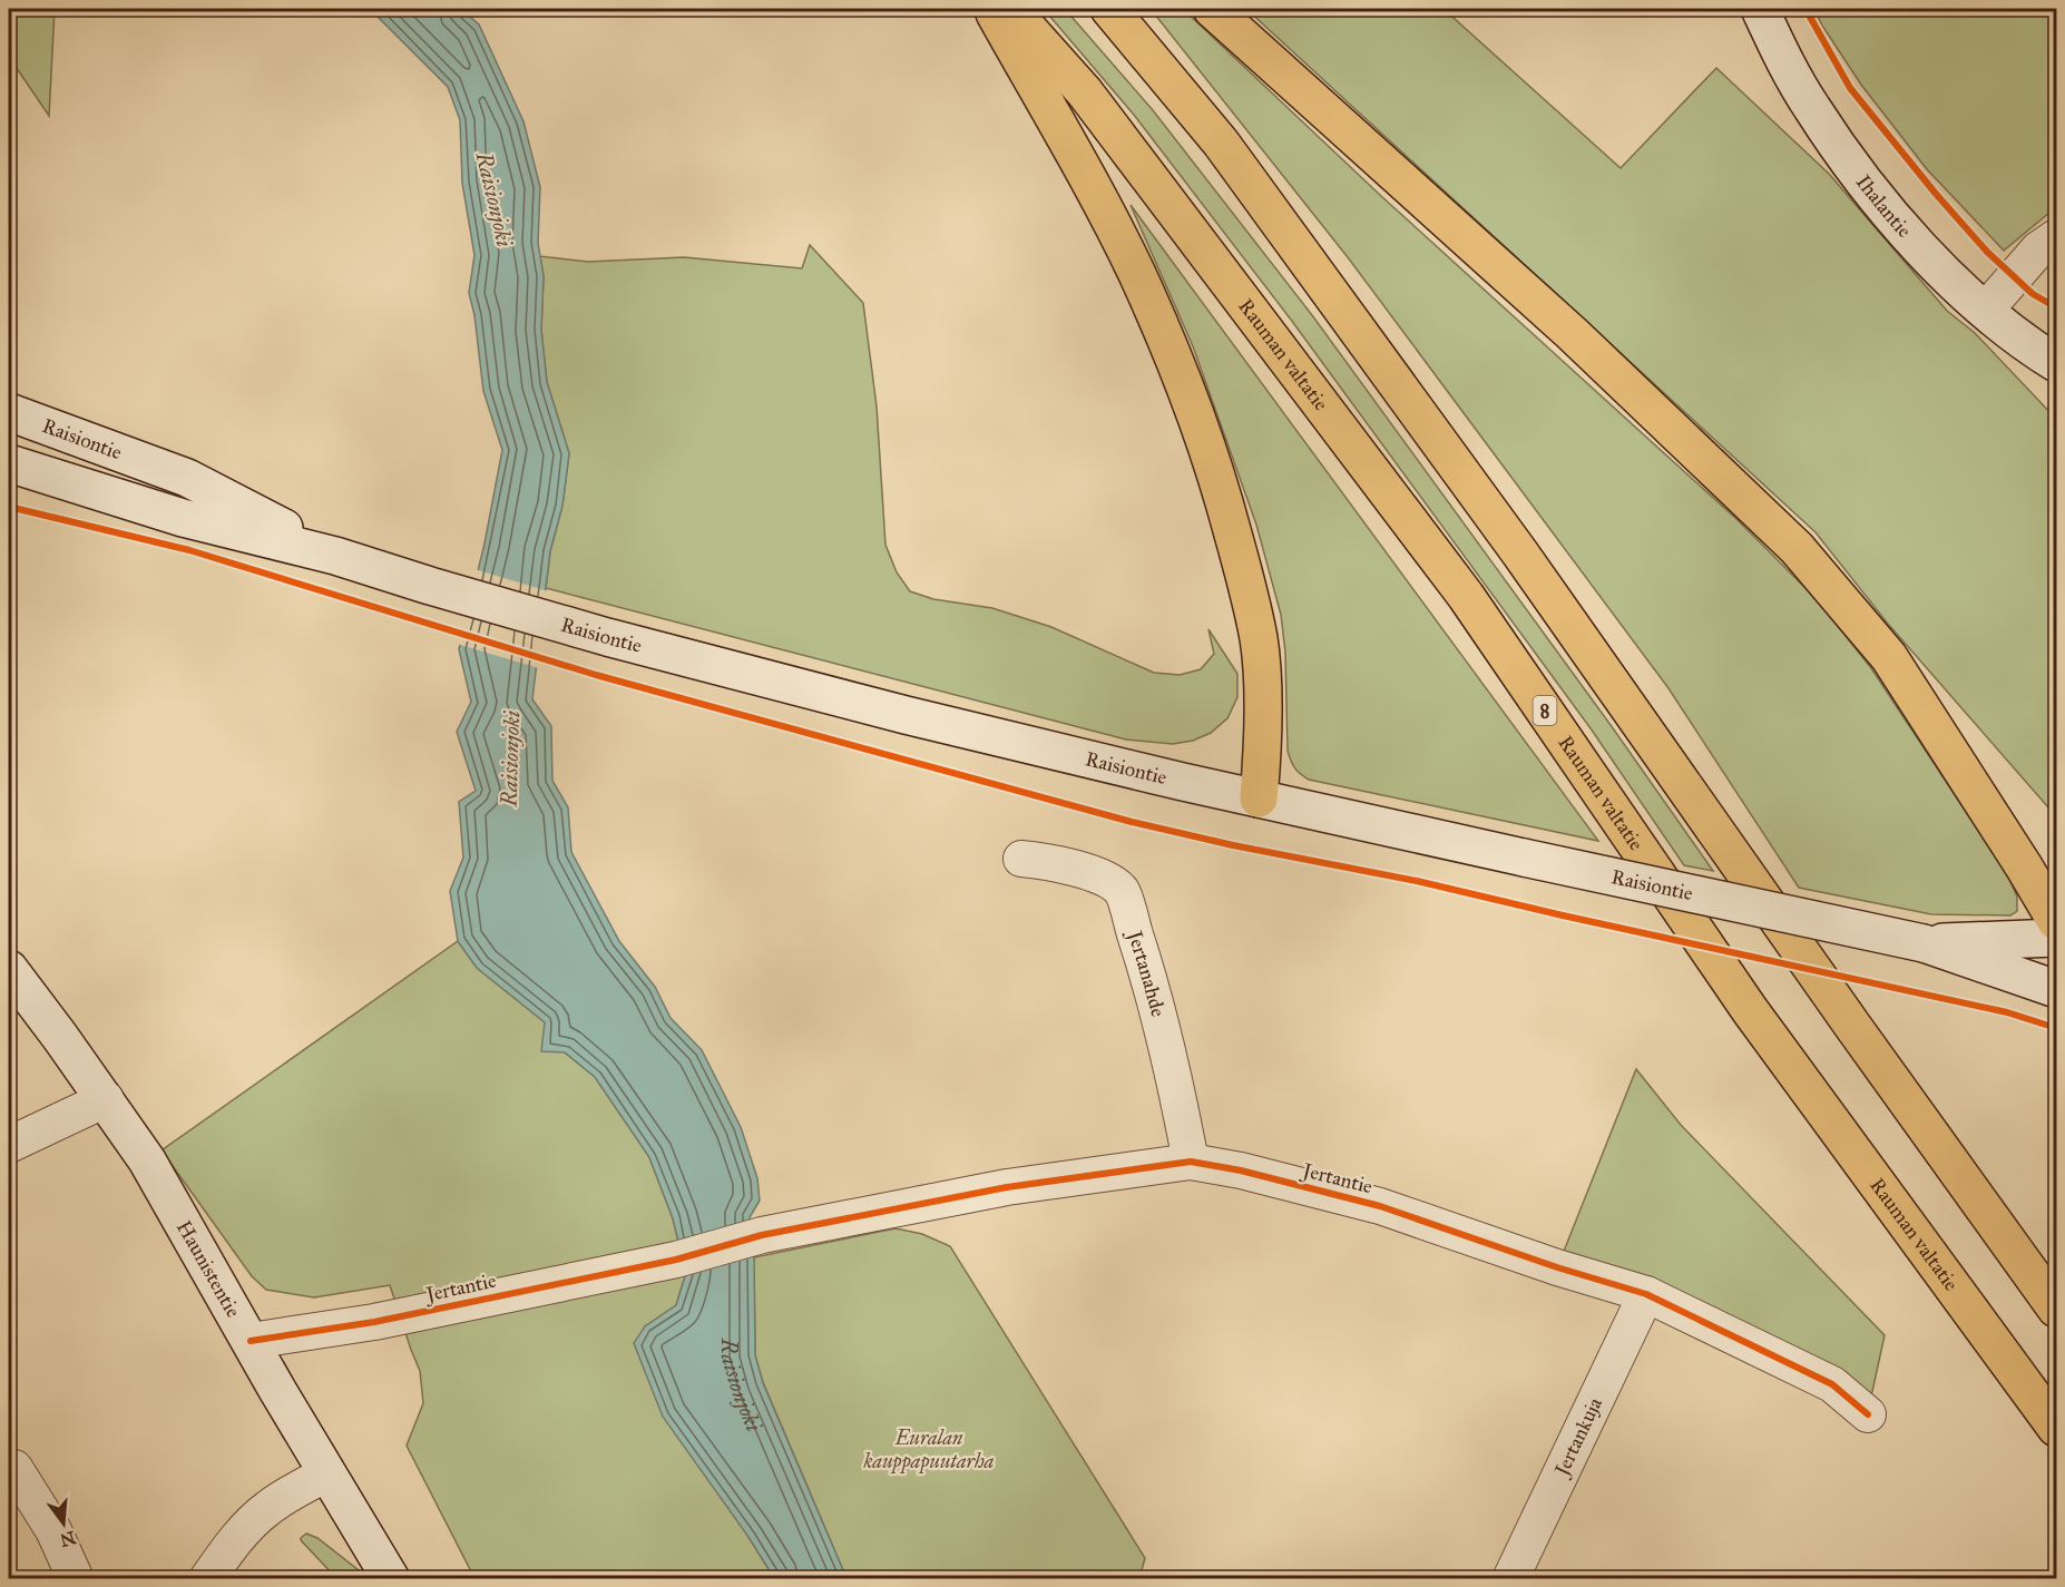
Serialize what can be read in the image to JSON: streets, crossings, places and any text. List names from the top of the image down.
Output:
{
  "streets": {
    "highway": ["Rauman valtatie", "8"],
    "main road": ["Ihalantie", "Raisiontie", "Haunistentie"],
    "street": ["Jertanahde", "Jertantie", "Jertankuja"]
  },
  "crossings": [
    ["Jertanahde", "Jertantie"],
    ["Jertantie", "Haunistentie"],
    ["Jertantie", "Jertankuja"]
  ],
  "water": ["Raisionjoki"],
  "parks": ["Euralan kauppapuutarha"],
  "north": "bottom"
}
